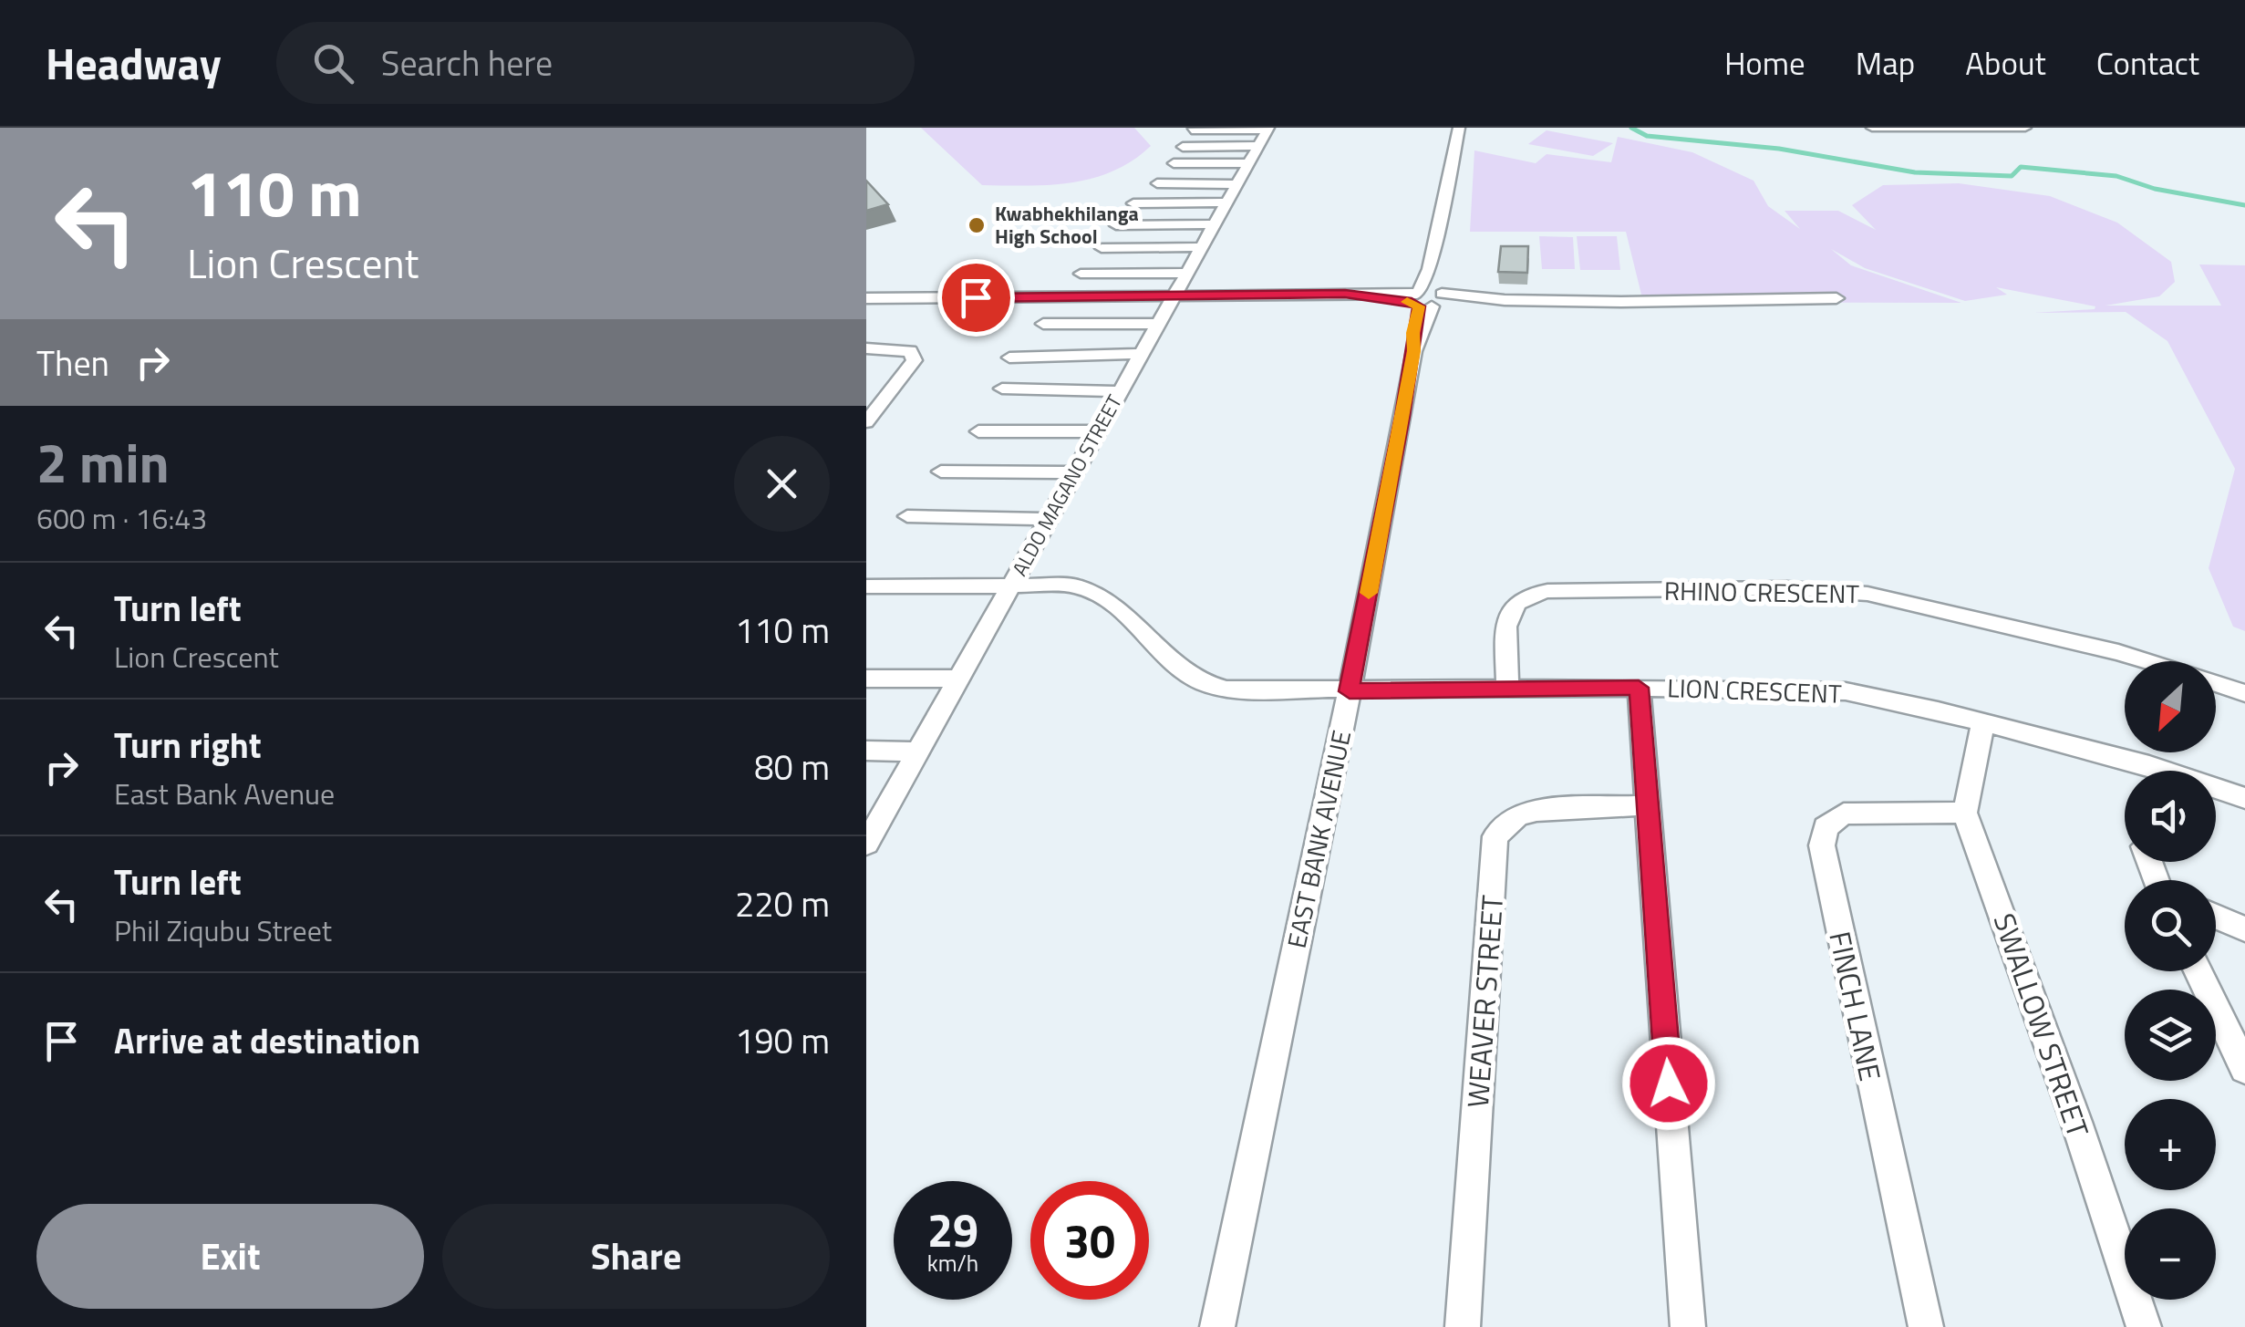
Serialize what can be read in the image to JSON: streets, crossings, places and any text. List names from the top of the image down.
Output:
{
  "streets": {
    "street": [
      "ALDO MAGANO STREET",
      "RHINO CRESCENT",
      "LION CRESCENT",
      "EAST BANK AVENUE",
      "WEAVER STREET",
      "FINCH LANE",
      "SWALLOW STREET"
    ]
  },
  "crossings": [
    ["ALDO MAGANO STREET", "LION CRESCENT"],
    ["RHINO CRESCENT", "LION CRESCENT"],
    ["LION CRESCENT", "EAST BANK AVENUE"],
    ["FINCH LANE", "SWALLOW STREET"]
  ],
  "places": ["Kwabhekhilanga High School"],
  "north": "bottom left",
  "page": {
    "header": "Headway",
    "search": "Search here",
    "nav": [
      "Home",
      "Map",
      "About",
      "Contact"
    ],
    "turn": ["110 m", "Lion Crescent"],
    "then": "Then",
    "heading": ["2 min", "600 m · 16:43"],
    "list": [
      {
        "name": "Turn left",
        "note": "Lion Crescent",
        "value": "110 m"
      },
      {
        "name": "Turn right",
        "note": "East Bank Avenue",
        "value": "80 m"
      },
      {
        "name": "Turn left",
        "note": "Phil Ziqubu Street",
        "value": "220 m"
      },
      {
        "name": "Arrive at destination",
        "value": "190 m"
      }
    ],
    "map_buttons": ["+", "−"],
    "speed": "29 km/h",
    "limit": "30",
    "buttons": ["Exit", "Share"]
  }
}
